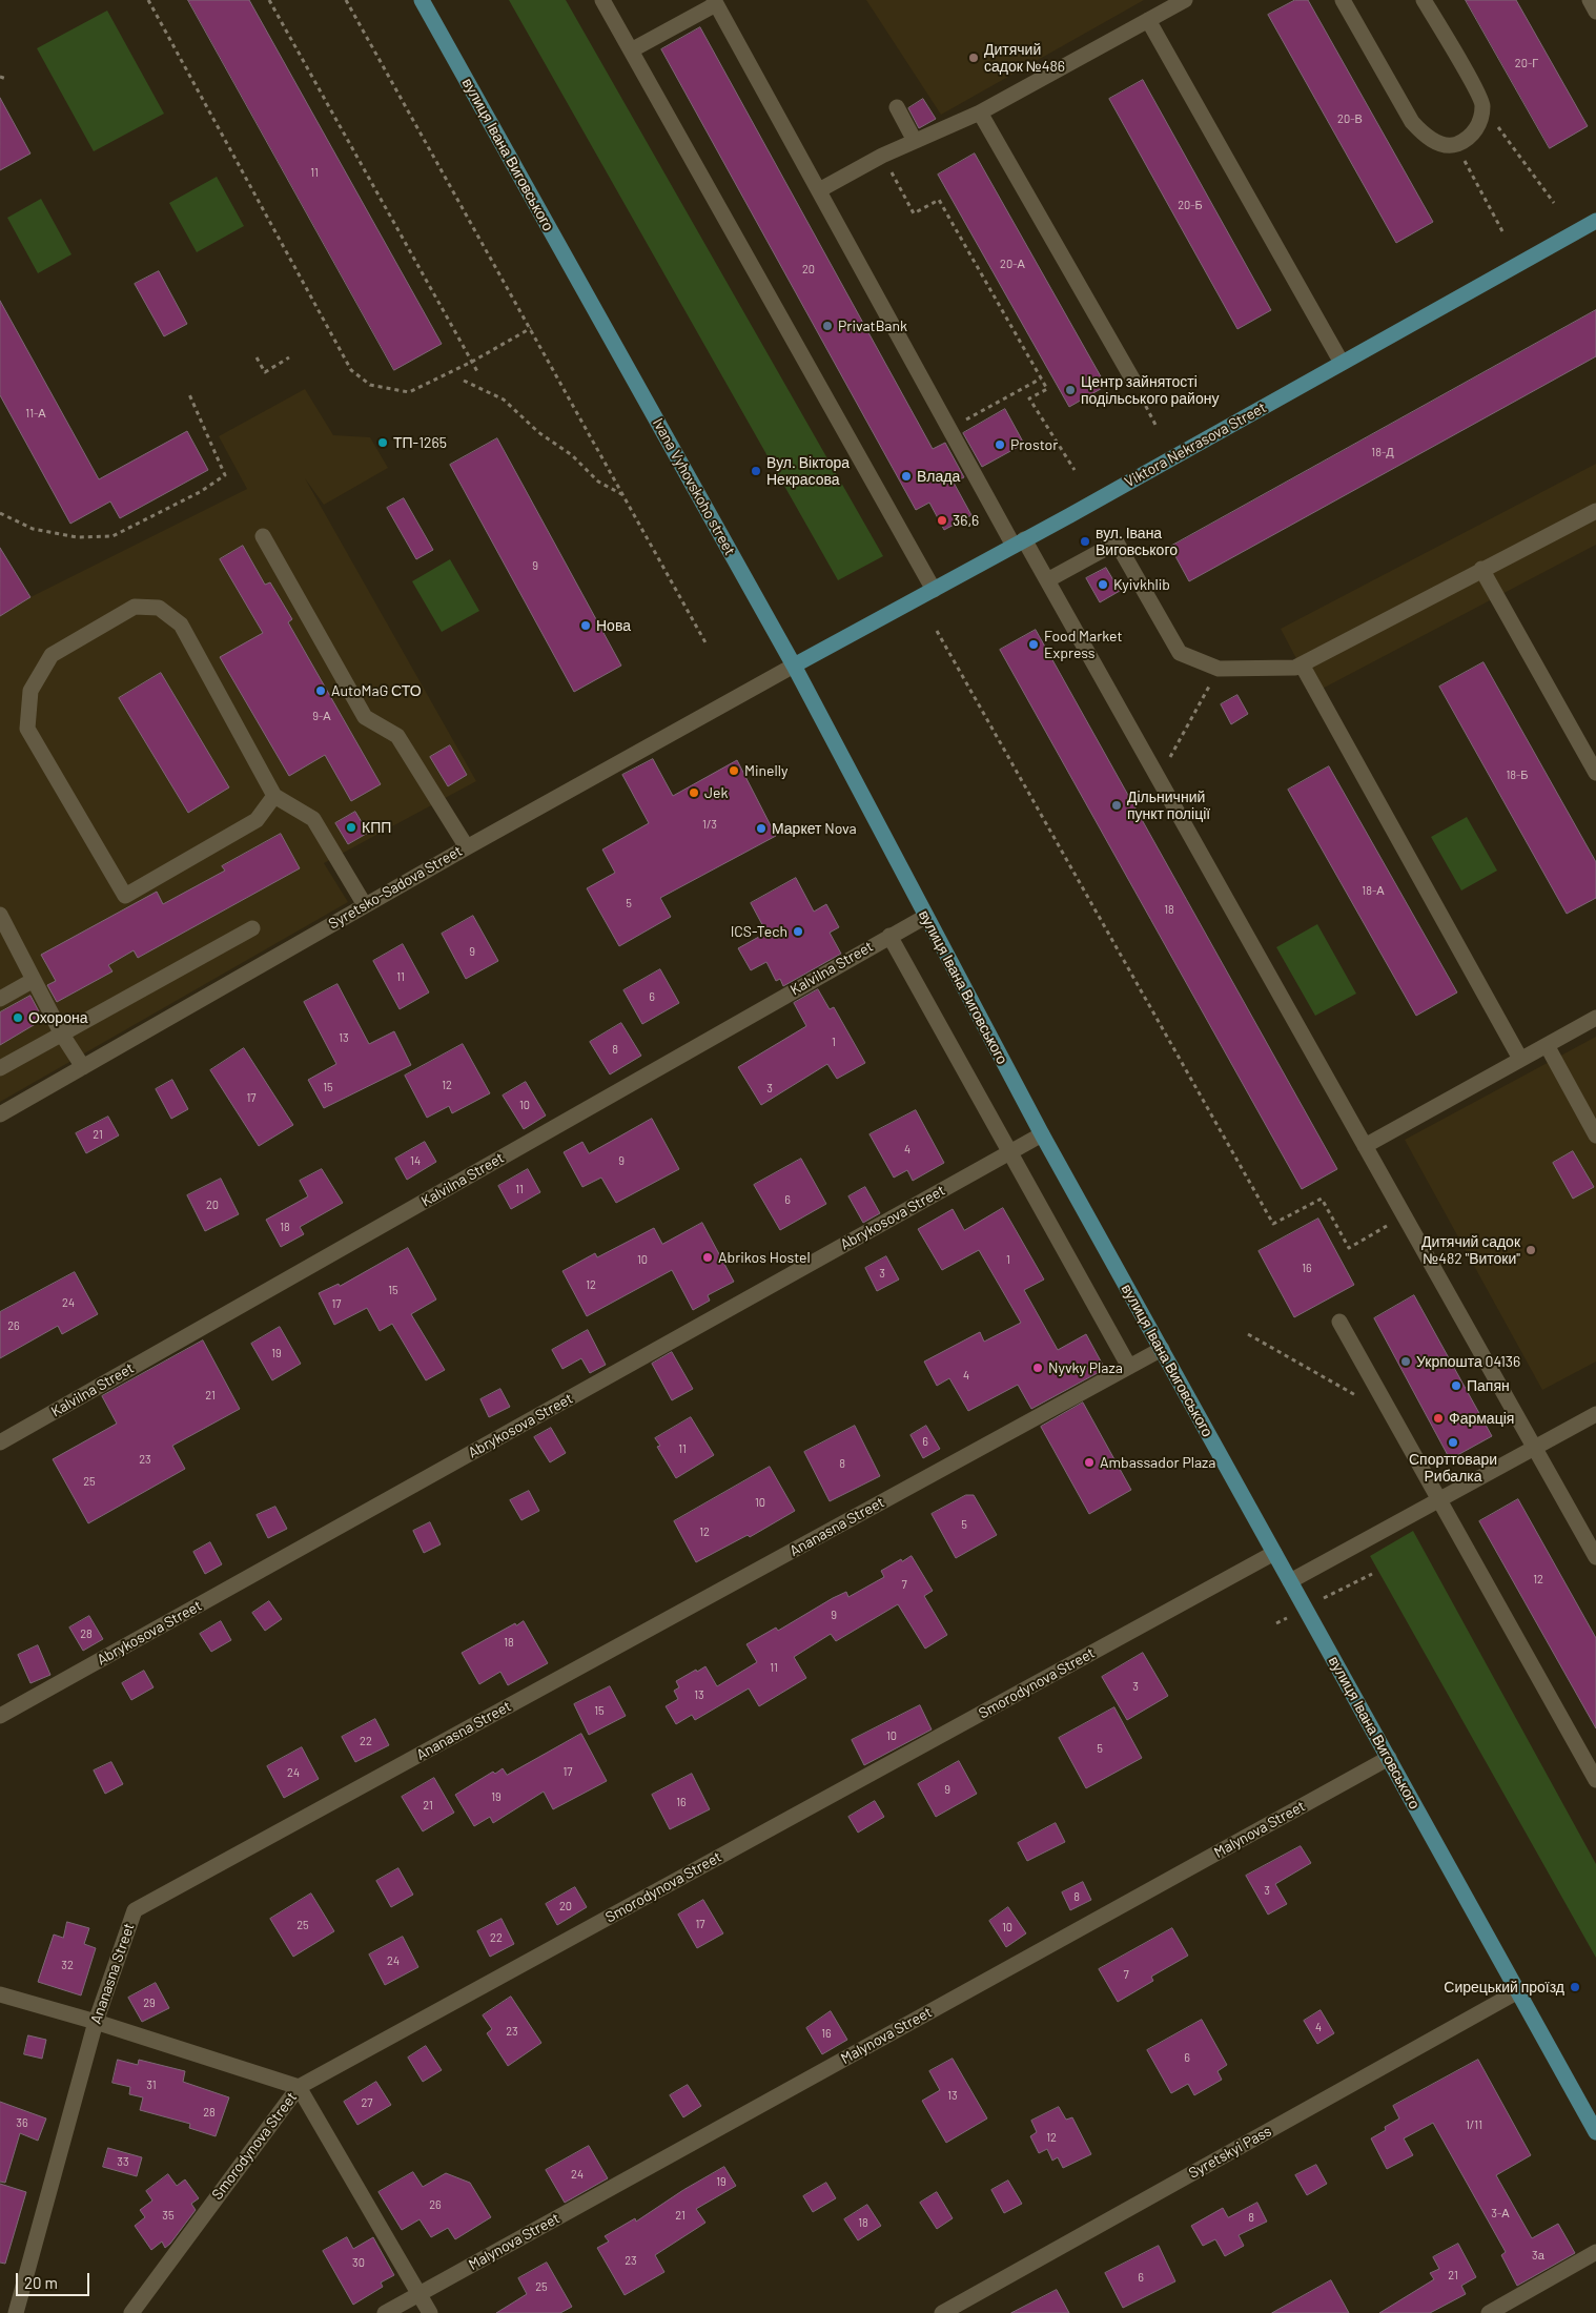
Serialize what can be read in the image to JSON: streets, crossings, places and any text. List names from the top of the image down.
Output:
{
  "streets": {
    "main road": ["вулиця Івана Виговського", "Viktora Nekrasova Street", "Ivana Vyhovskoho street"],
    "street": [
      "Syretsko-Sadova Street",
      "Kalvilna Street",
      "Abrykosova Street",
      "Ananasna Street",
      "Smorodynova Street",
      "Malynova Street",
      "Syretskyi Pass"
    ]
  },
  "crossings": [
    ["вулиця Івана Виговського", "Viktora Nekrasova Street"],
    ["вулиця Івана Виговського", "Ivana Vyhovskoho street"],
    ["вулиця Івана Виговського", "Syretsko-Sadova Street"],
    ["вулиця Івана Виговського", "Kalvilna Street"],
    ["вулиця Івана Виговського", "Abrykosova Street"],
    ["вулиця Івана Виговського", "Ananasna Street"],
    ["вулиця Івана Виговського", "Smorodynova Street"],
    ["вулиця Івана Виговського", "Malynova Street"],
    ["вулиця Івана Виговського", "Syretskyi Pass"],
    ["Viktora Nekrasova Street", "Ivana Vyhovskoho street"],
    ["Viktora Nekrasova Street", "Syretsko-Sadova Street"],
    ["Ivana Vyhovskoho street", "Syretsko-Sadova Street"]
  ],
  "places": [
    "Дитячий садок №486",
    "PrivatBank",
    "Центр зайнятості подільського району",
    "ТП-1265",
    "Prostor",
    "Вул. Віктора Некрасова",
    "Влада",
    "36,6",
    "вул. Івана Виговського",
    "Kyivkhlib",
    "Нова",
    "Food Market Express",
    "AutoMaG СТО",
    "Minelly",
    "Jek",
    "Дільничний пункт поліції",
    "КПП",
    "Маркет Nova",
    "ICS-Tech",
    "Охорона",
    "Дитячий садок №482 \"Витоки\"",
    "Abrikos Hostel",
    "Укрпошта 04136",
    "Nyvky Plaza",
    "Папян",
    "Фармація",
    "Спорттовари Рибалка",
    "Ambassador Plaza",
    "Сирецький проїзд"
  ],
  "house_numbers": [
    "20-Г",
    "20-В",
    "11",
    "20-Б",
    "20-А",
    "20",
    "11-А",
    "18-Д",
    "9",
    "9-А",
    "18-Б",
    "1/3",
    "18-А",
    "5",
    "18",
    "9",
    "11",
    "6",
    "13",
    "1",
    "8",
    "12",
    "15",
    "3",
    "17",
    "10",
    "21",
    "4",
    "14",
    "9",
    "11",
    "6",
    "20",
    "18",
    "10",
    "1",
    "16",
    "3",
    "12",
    "15",
    "24",
    "17",
    "26",
    "19",
    "4",
    "21",
    "6",
    "11",
    "23",
    "8",
    "25",
    "10",
    "5",
    "12",
    "12",
    "7",
    "9",
    "28",
    "18",
    "11",
    "3",
    "13",
    "15",
    "10",
    "22",
    "5",
    "17",
    "24",
    "9",
    "19",
    "16",
    "21",
    "3",
    "8",
    "20",
    "17",
    "25",
    "10",
    "22",
    "24",
    "32",
    "7",
    "29",
    "4",
    "23",
    "16",
    "6",
    "31",
    "13",
    "27",
    "28",
    "36",
    "1/11",
    "12",
    "33",
    "24",
    "19",
    "26",
    "3-А",
    "35",
    "21",
    "8",
    "18",
    "3а",
    "23",
    "30",
    "21",
    "6",
    "25"
  ],
  "scale_bar": "20 m"
}
